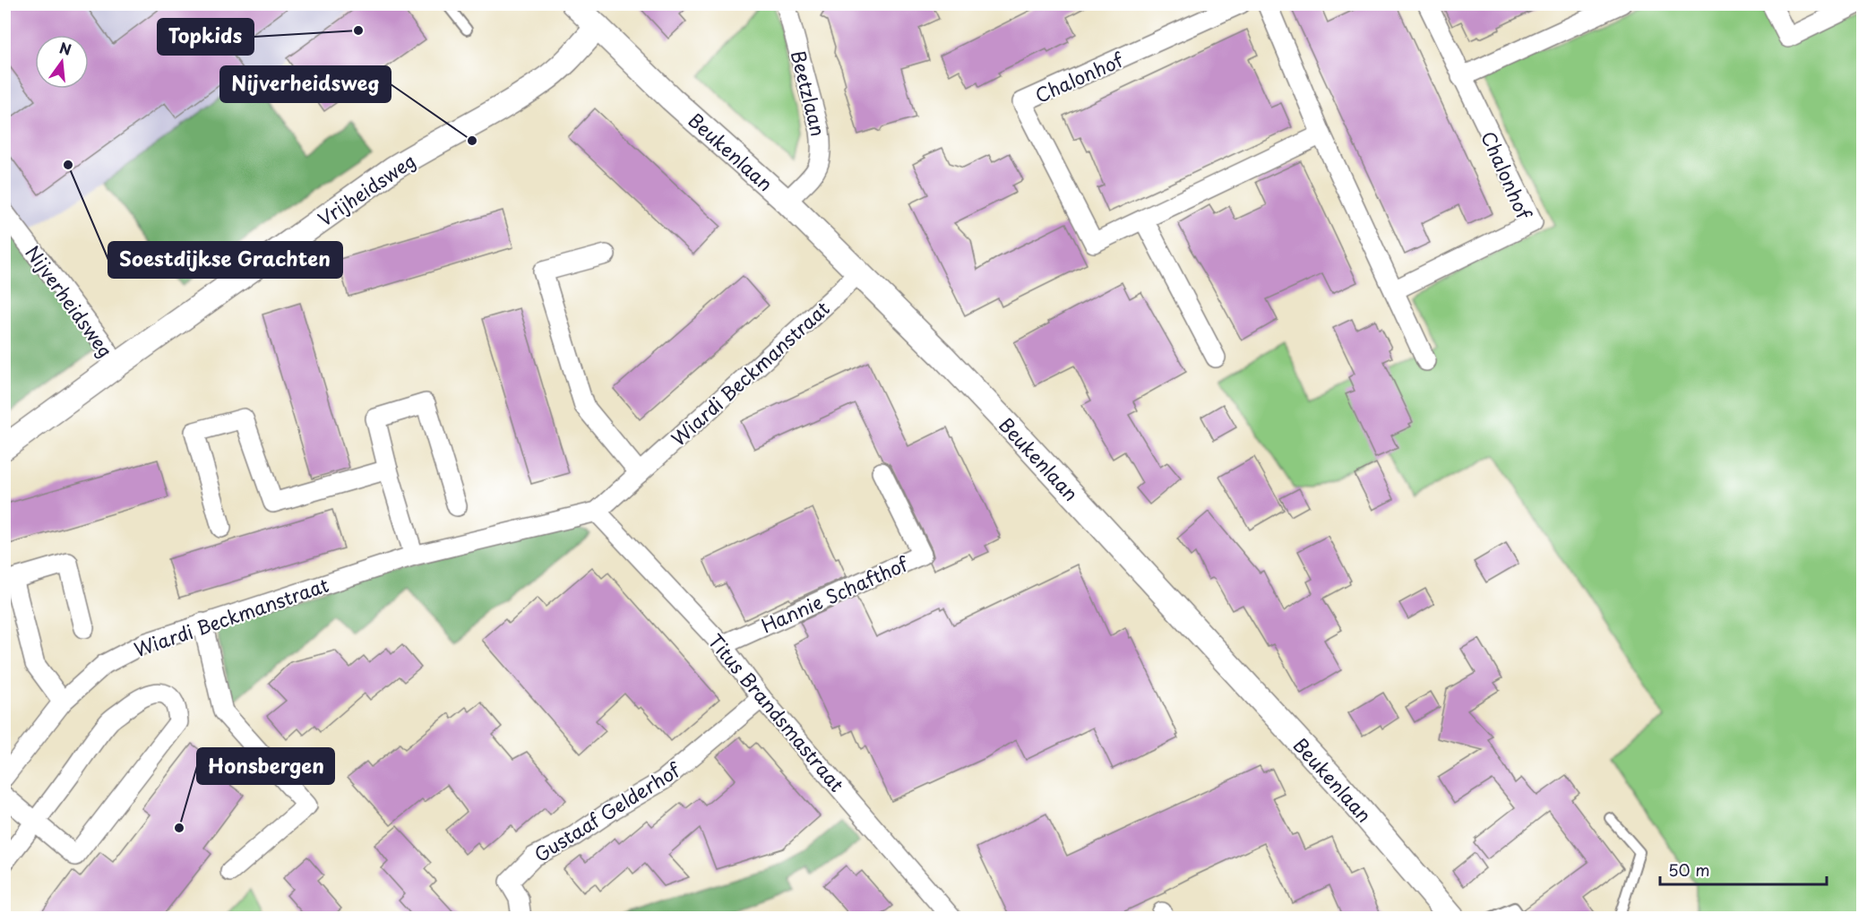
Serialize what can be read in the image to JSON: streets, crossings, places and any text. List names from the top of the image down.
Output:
{
  "streets": {
    "street": [
      "Chalonhof",
      "Beetzlaan",
      "Beukenlaan",
      "Vrijheidsweg",
      "Nijverheidsweg",
      "Wiardi Beckmanstraat",
      "Hannie Schafthof",
      "Titus Brandsmastraat",
      "Gustaaf Gelderhof"
    ]
  },
  "crossings": [
    ["Beetzlaan", "Beukenlaan"],
    ["Beukenlaan", "Vrijheidsweg"],
    ["Beukenlaan", "Wiardi Beckmanstraat"],
    ["Vrijheidsweg", "Nijverheidsweg"],
    ["Wiardi Beckmanstraat", "Titus Brandsmastraat"],
    ["Hannie Schafthof", "Titus Brandsmastraat"],
    ["Titus Brandsmastraat", "Gustaaf Gelderhof"]
  ],
  "places": [
    "Topkids",
    "Nijverheidsweg",
    "Soestdijkse Grachten",
    "Honsbergen"
  ],
  "scale_bar": "50 m",
  "north": "top"
}
